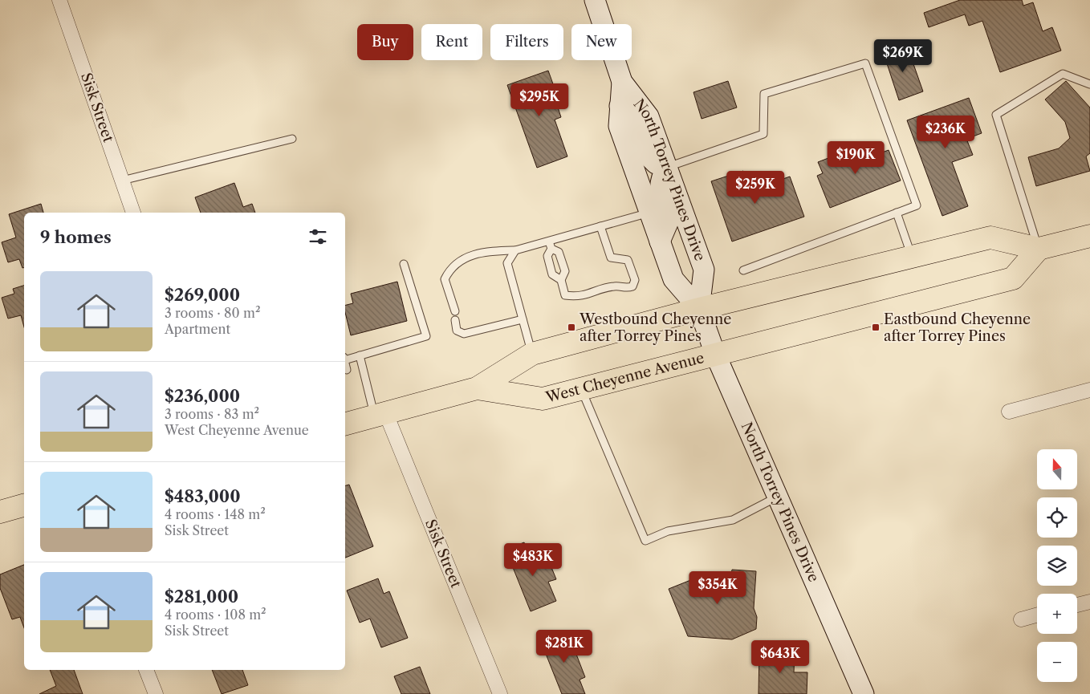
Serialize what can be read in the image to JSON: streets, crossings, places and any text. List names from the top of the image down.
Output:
{
  "streets": {
    "main road": ["North Torrey Pines Drive", "West Cheyenne Avenue"],
    "street": ["Sisk Street"]
  },
  "crossings": [
    ["Sisk Street", "West Cheyenne Avenue"],
    ["North Torrey Pines Drive", "West Cheyenne Avenue"]
  ],
  "places": {
    "transit": ["Westbound Cheyenne after Torrey Pines", "Eastbound Cheyenne after Torrey Pines"]
  },
  "north": "top",
  "page": {
    "chip": [
      "Buy",
      "Rent",
      "Filters",
      "New"
    ],
    "price": [
      "$269K",
      "$295K",
      "$236K",
      "$190K",
      "$259K",
      "$483K",
      "$354K",
      "$281K",
      "$643K"
    ],
    "heading": "9 homes",
    "list": [
      {
        "name": "$269,000",
        "note": "3 rooms · 80 m² · Apartment"
      },
      {
        "name": "$236,000",
        "note": "3 rooms · 83 m² · West Cheyenne Avenue"
      },
      {
        "name": "$483,000",
        "note": "4 rooms · 148 m² · Sisk Street"
      },
      {
        "name": "$281,000",
        "note": "4 rooms · 108 m² · Sisk Street"
      }
    ],
    "map_buttons": ["+", "−"]
  }
}
